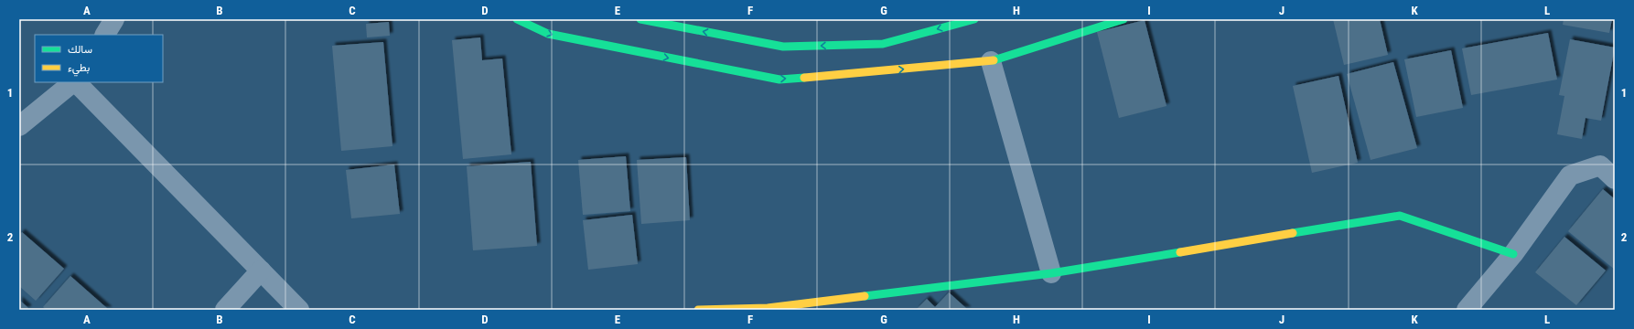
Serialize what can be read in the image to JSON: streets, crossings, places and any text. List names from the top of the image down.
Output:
{
  "legend": ["سالك", "بطيء"],
  "grid": {
    "columns": [
      "A",
      "B",
      "C",
      "D",
      "E",
      "F",
      "G",
      "H",
      "I",
      "J",
      "K",
      "L"
    ],
    "rows": ["1", "2"]
  }
}
